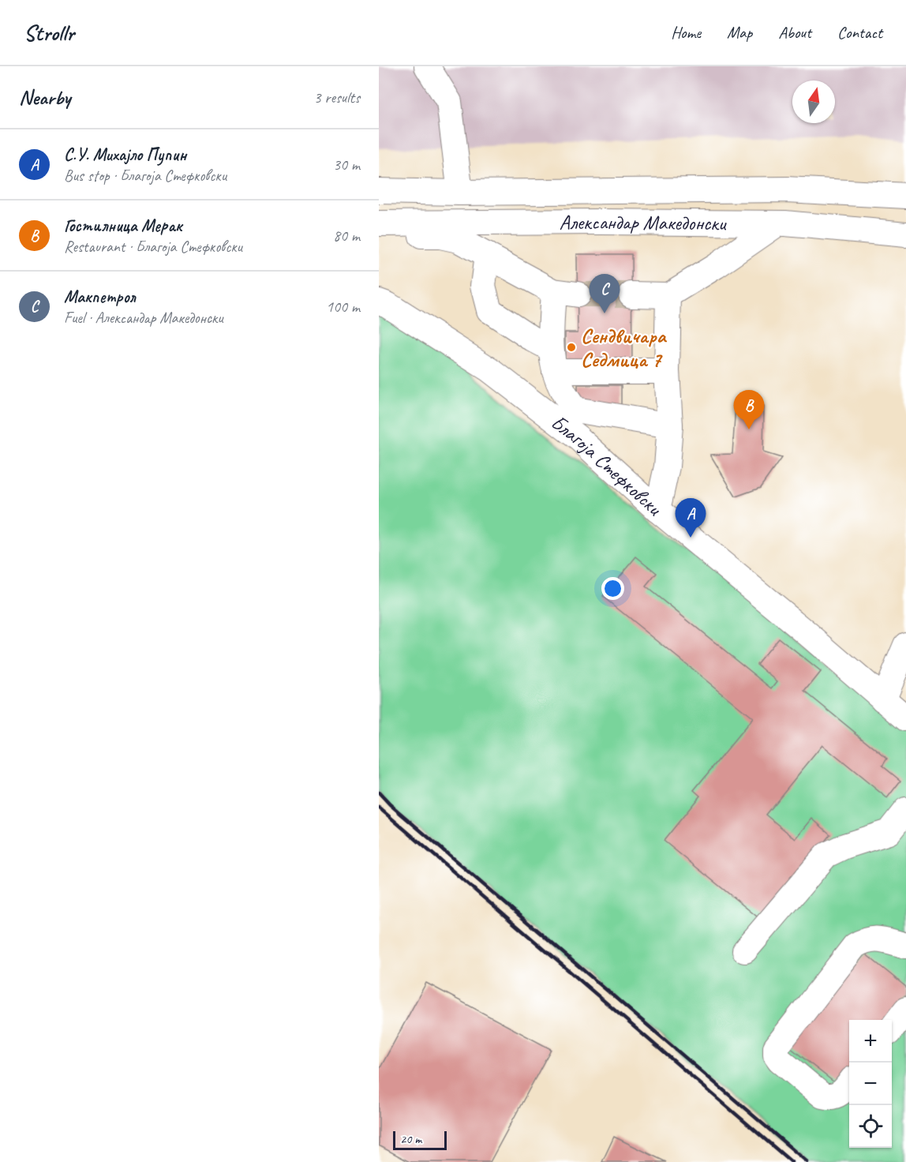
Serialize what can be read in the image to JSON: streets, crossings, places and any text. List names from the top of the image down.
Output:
{
  "streets": {
    "street": ["Александар Македонски", "Благоја Стефковски"]
  },
  "places": ["Сендвичара Седмица 7"],
  "scale_bar": "20 m",
  "north": "top",
  "page": {
    "header": "Strollr",
    "nav": [
      "Home",
      "Map",
      "About",
      "Contact"
    ],
    "heading": ["Nearby", "3 results"],
    "list": [
      {
        "mark": "A",
        "name": "С.У. Михајло Пупин",
        "note": "Bus stop · Благоја Стефковски",
        "value": "30 m"
      },
      {
        "mark": "B",
        "name": "Гостилница Мерак",
        "note": "Restaurant · Благоја Стефковски",
        "value": "80 m"
      },
      {
        "mark": "C",
        "name": "Макпетрол",
        "note": "Fuel · Александар Македонски",
        "value": "100 m"
      }
    ],
    "pins": ["C", "B", "A"],
    "map_buttons": ["+", "−"],
    "scale": "20 m"
  }
}
